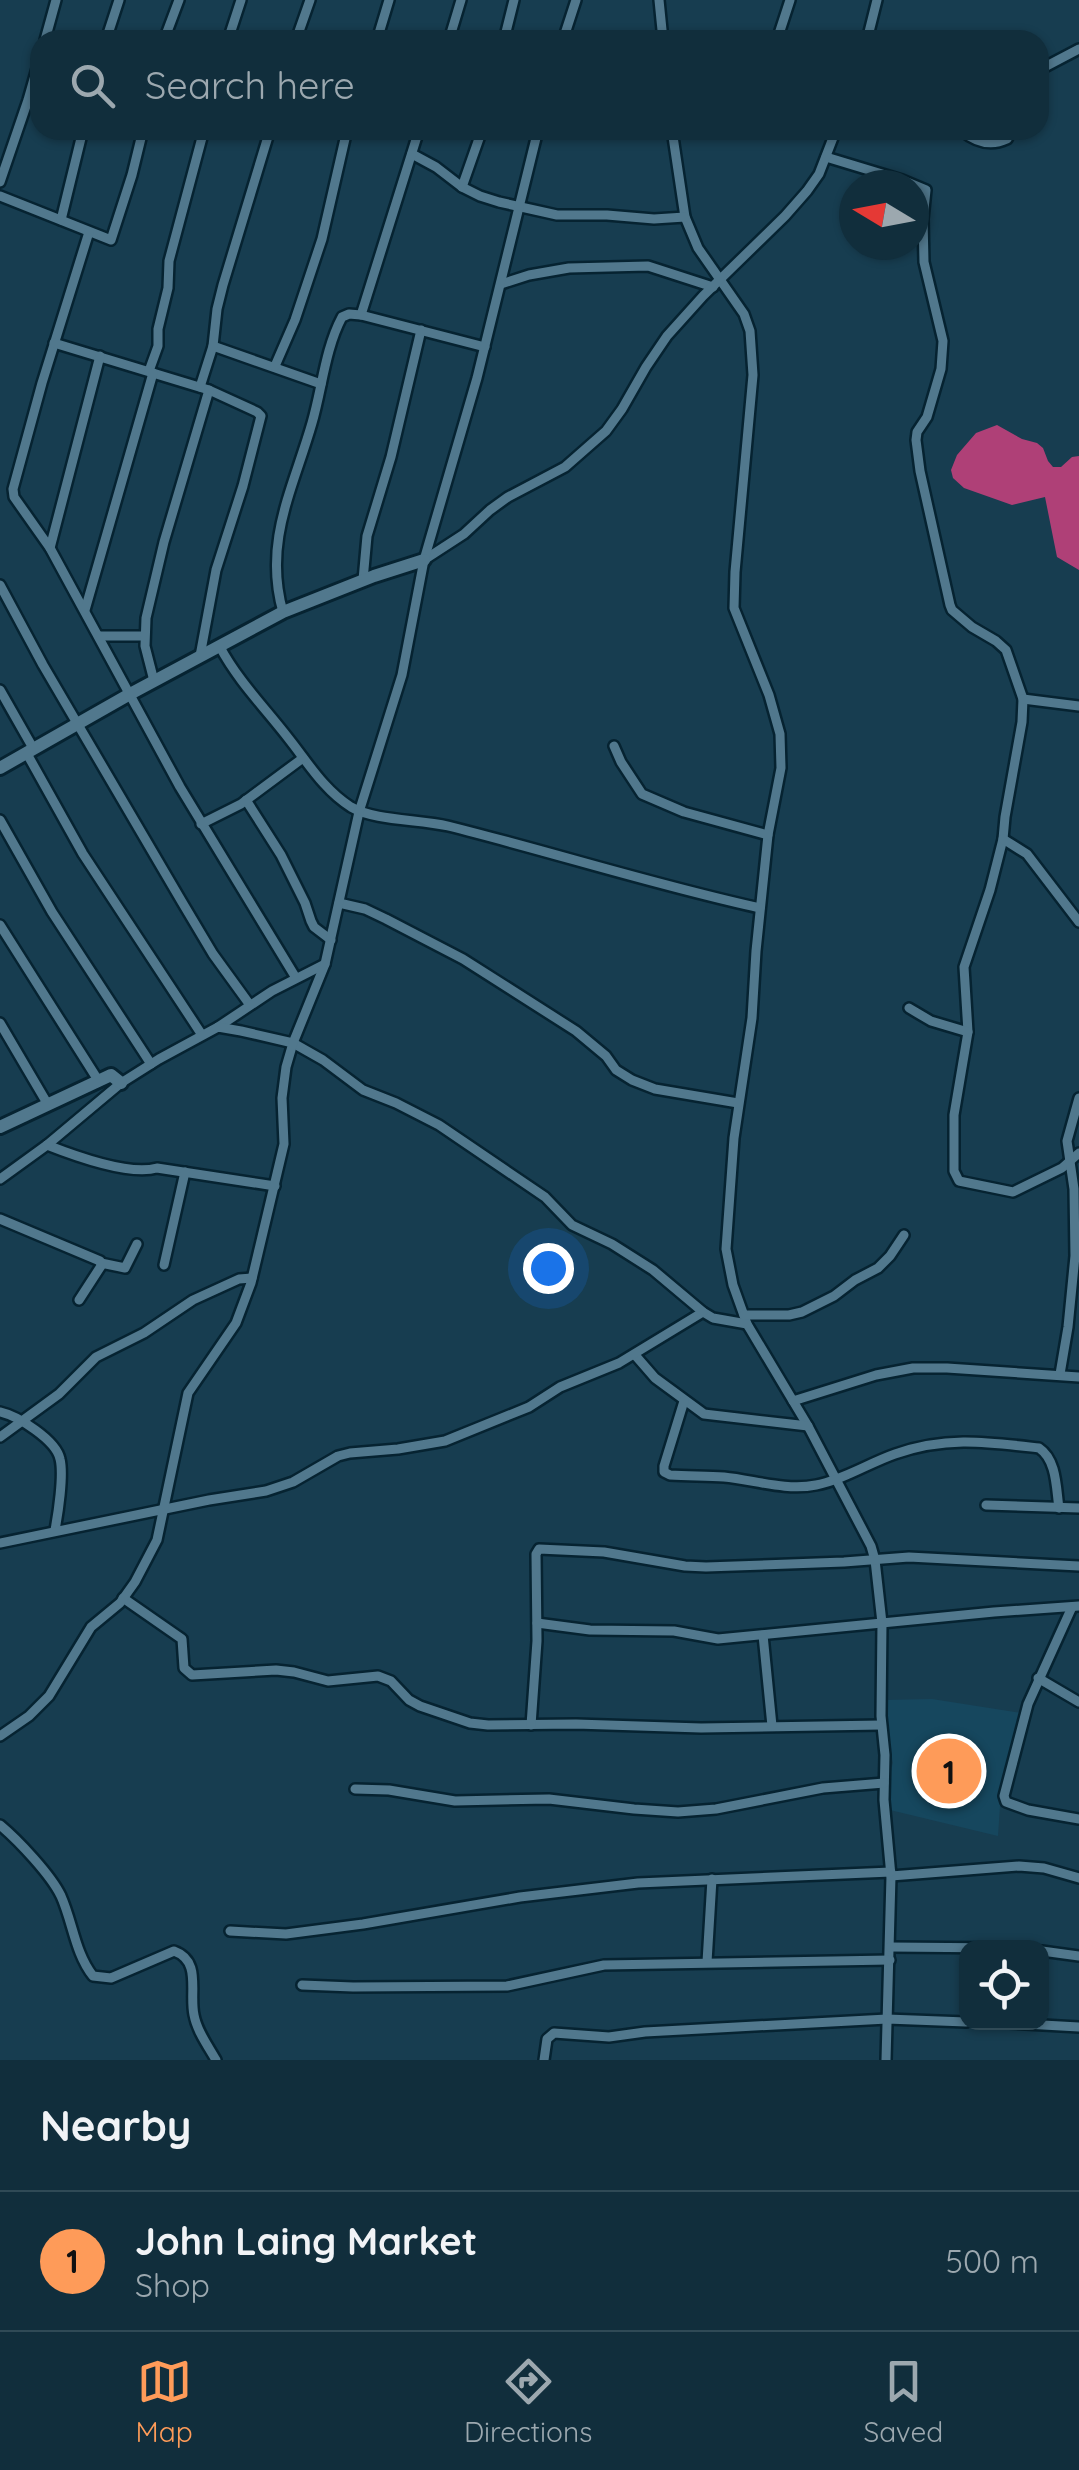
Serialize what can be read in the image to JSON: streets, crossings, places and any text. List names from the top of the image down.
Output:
{
  "north": "left",
  "page": {
    "search": "Search here",
    "pins": "1",
    "heading": "Nearby",
    "list": [
      {
        "mark": "1",
        "name": "John Laing Market",
        "note": "Shop",
        "value": "500 m"
      }
    ],
    "nav": ["Map", "Directions", "Saved"]
  }
}
